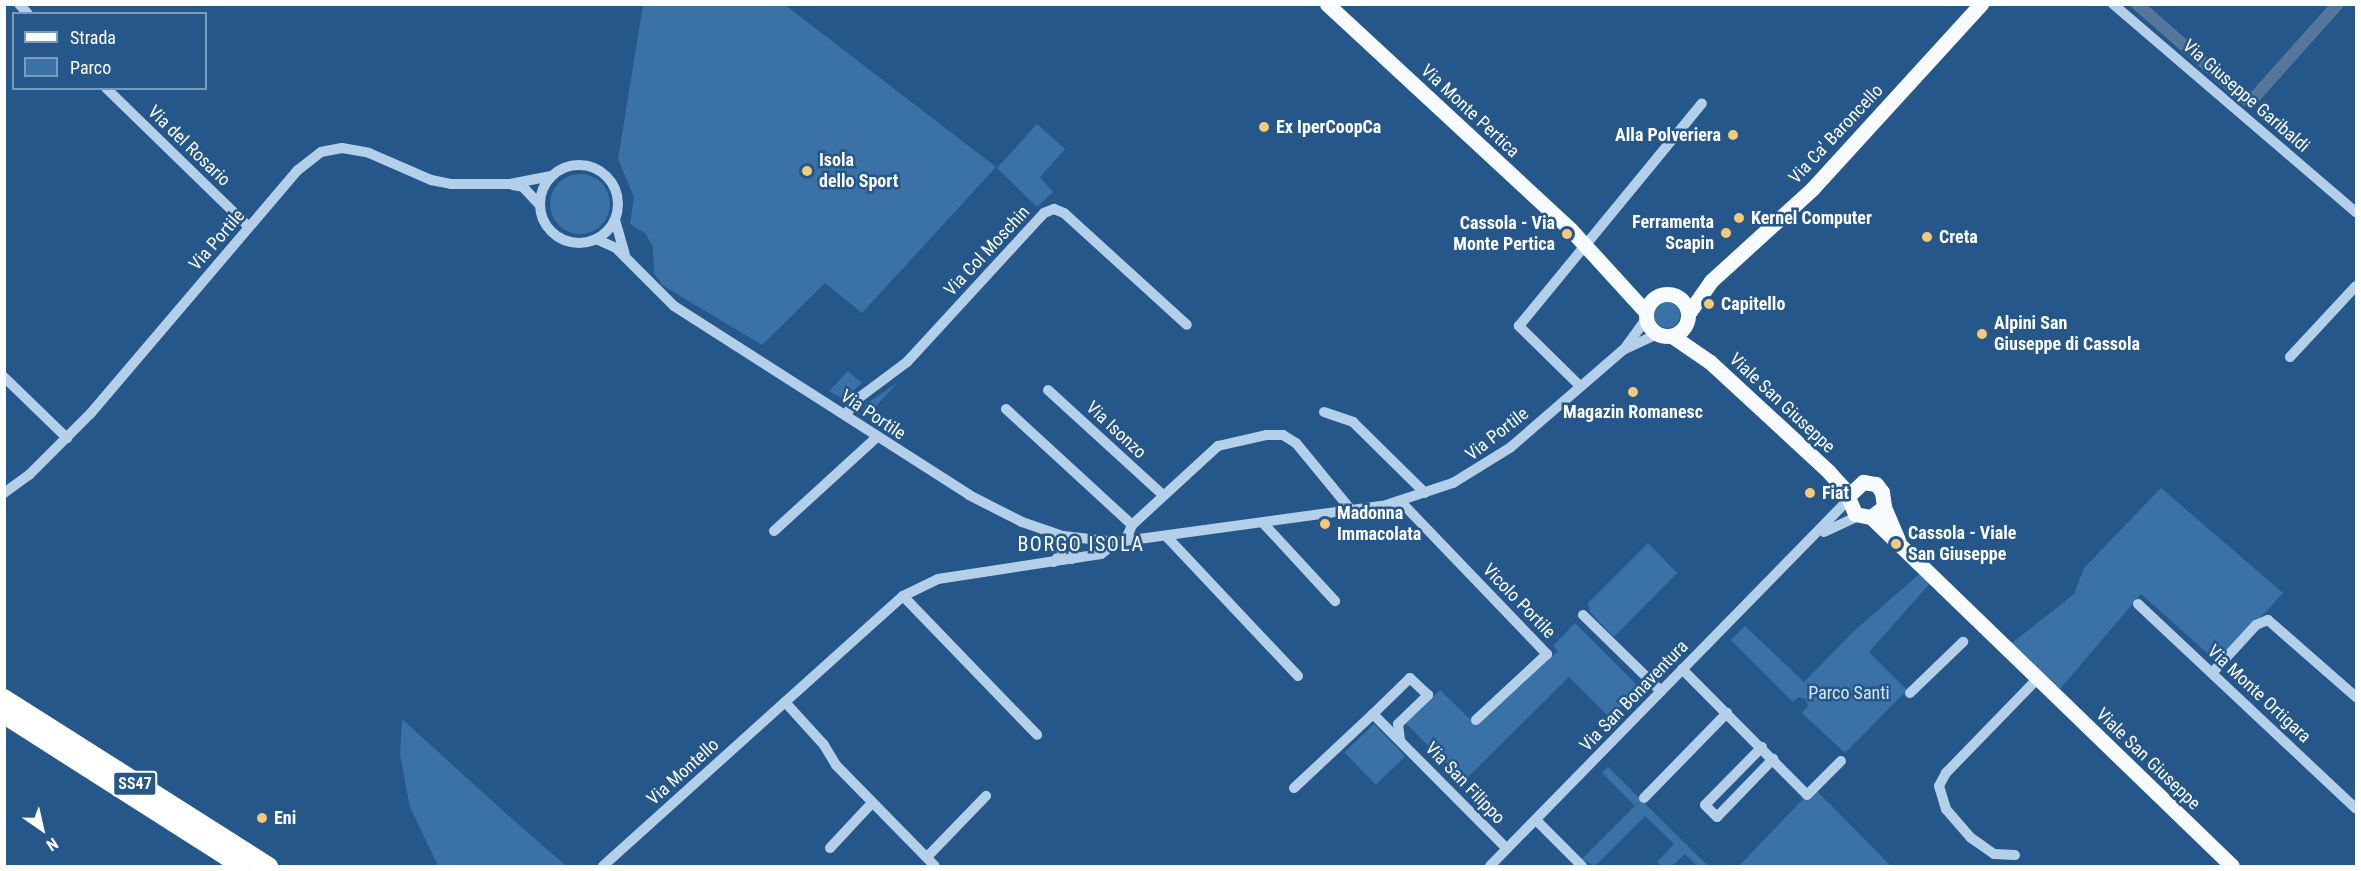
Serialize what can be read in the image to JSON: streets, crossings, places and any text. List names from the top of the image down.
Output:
{
  "streets": {
    "highway": ["SS47"],
    "main road": ["Via Monte Pertica", "Via Ca' Baroncello", "Viale San Giuseppe"],
    "street": [
      "Via Giuseppe Garibaldi",
      "Via del Rosario",
      "Via Portile",
      "Via Col Moschin",
      "Via Isonzo",
      "Vicolo Portile",
      "Via Monte Ortigara",
      "Via San Bonaventura",
      "Via Montello",
      "Via San Filippo"
    ]
  },
  "crossings": [
    ["Via Monte Pertica", "Via Ca' Baroncello"],
    ["Via Monte Pertica", "Via Portile"],
    ["Via Monte Pertica", "Viale San Giuseppe"],
    ["Via Ca' Baroncello", "Via Portile"],
    ["Via Ca' Baroncello", "Viale San Giuseppe"],
    ["Via del Rosario", "Via Portile"],
    ["Via Portile", "Via Col Moschin"],
    ["Via Portile", "Viale San Giuseppe"],
    ["Via Portile", "Vicolo Portile"],
    ["Via Portile", "Via Montello"],
    ["Viale San Giuseppe", "Via San Bonaventura"],
    ["Via San Bonaventura", "Via San Filippo"]
  ],
  "districts": ["BORGO ISOLA"],
  "parks": ["Parco Santi"],
  "places": [
    "Ex IperCoopCa",
    "Alla Polveriera",
    "Isola dello Sport",
    "Kernel Computer",
    "Ferramenta Scapin",
    "Cassola - Via Monte Pertica",
    "Creta",
    "Capitello",
    "Alpini San Giuseppe di Cassola",
    "Magazin Romanesc",
    "Fiat",
    "Madonna Immacolata",
    "Cassola - Viale San Giuseppe",
    "Eni"
  ],
  "legend": ["Strada", "Parco"],
  "north": "bottom right"
}
